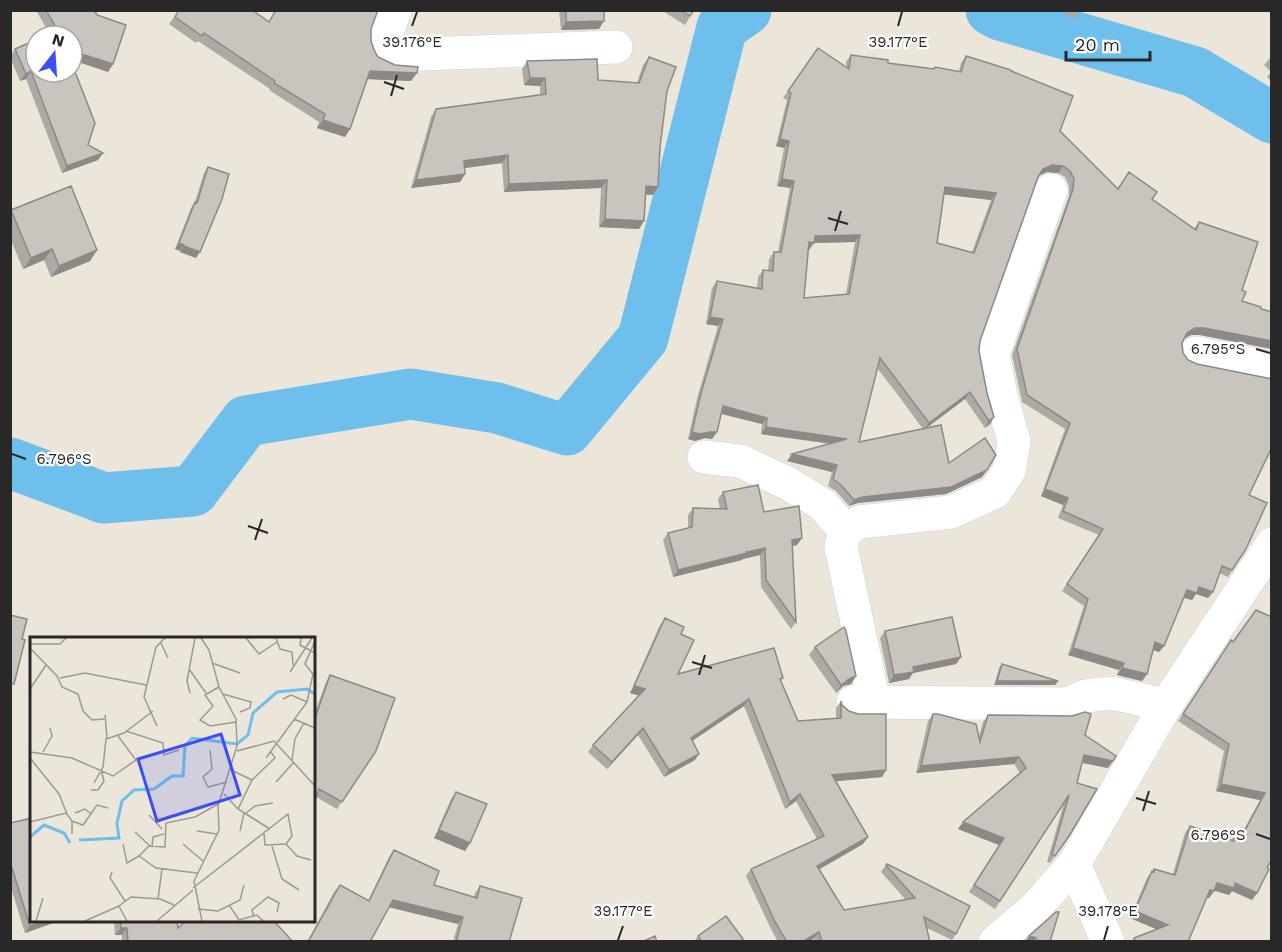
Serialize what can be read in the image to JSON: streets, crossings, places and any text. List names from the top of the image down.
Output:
{
  "scale_bar": "20 m",
  "north": "top",
  "coordinates": [
    "39.176°E",
    "39.177°E",
    "6.795°S",
    "6.796°S",
    "39.178°E"
  ]
}
